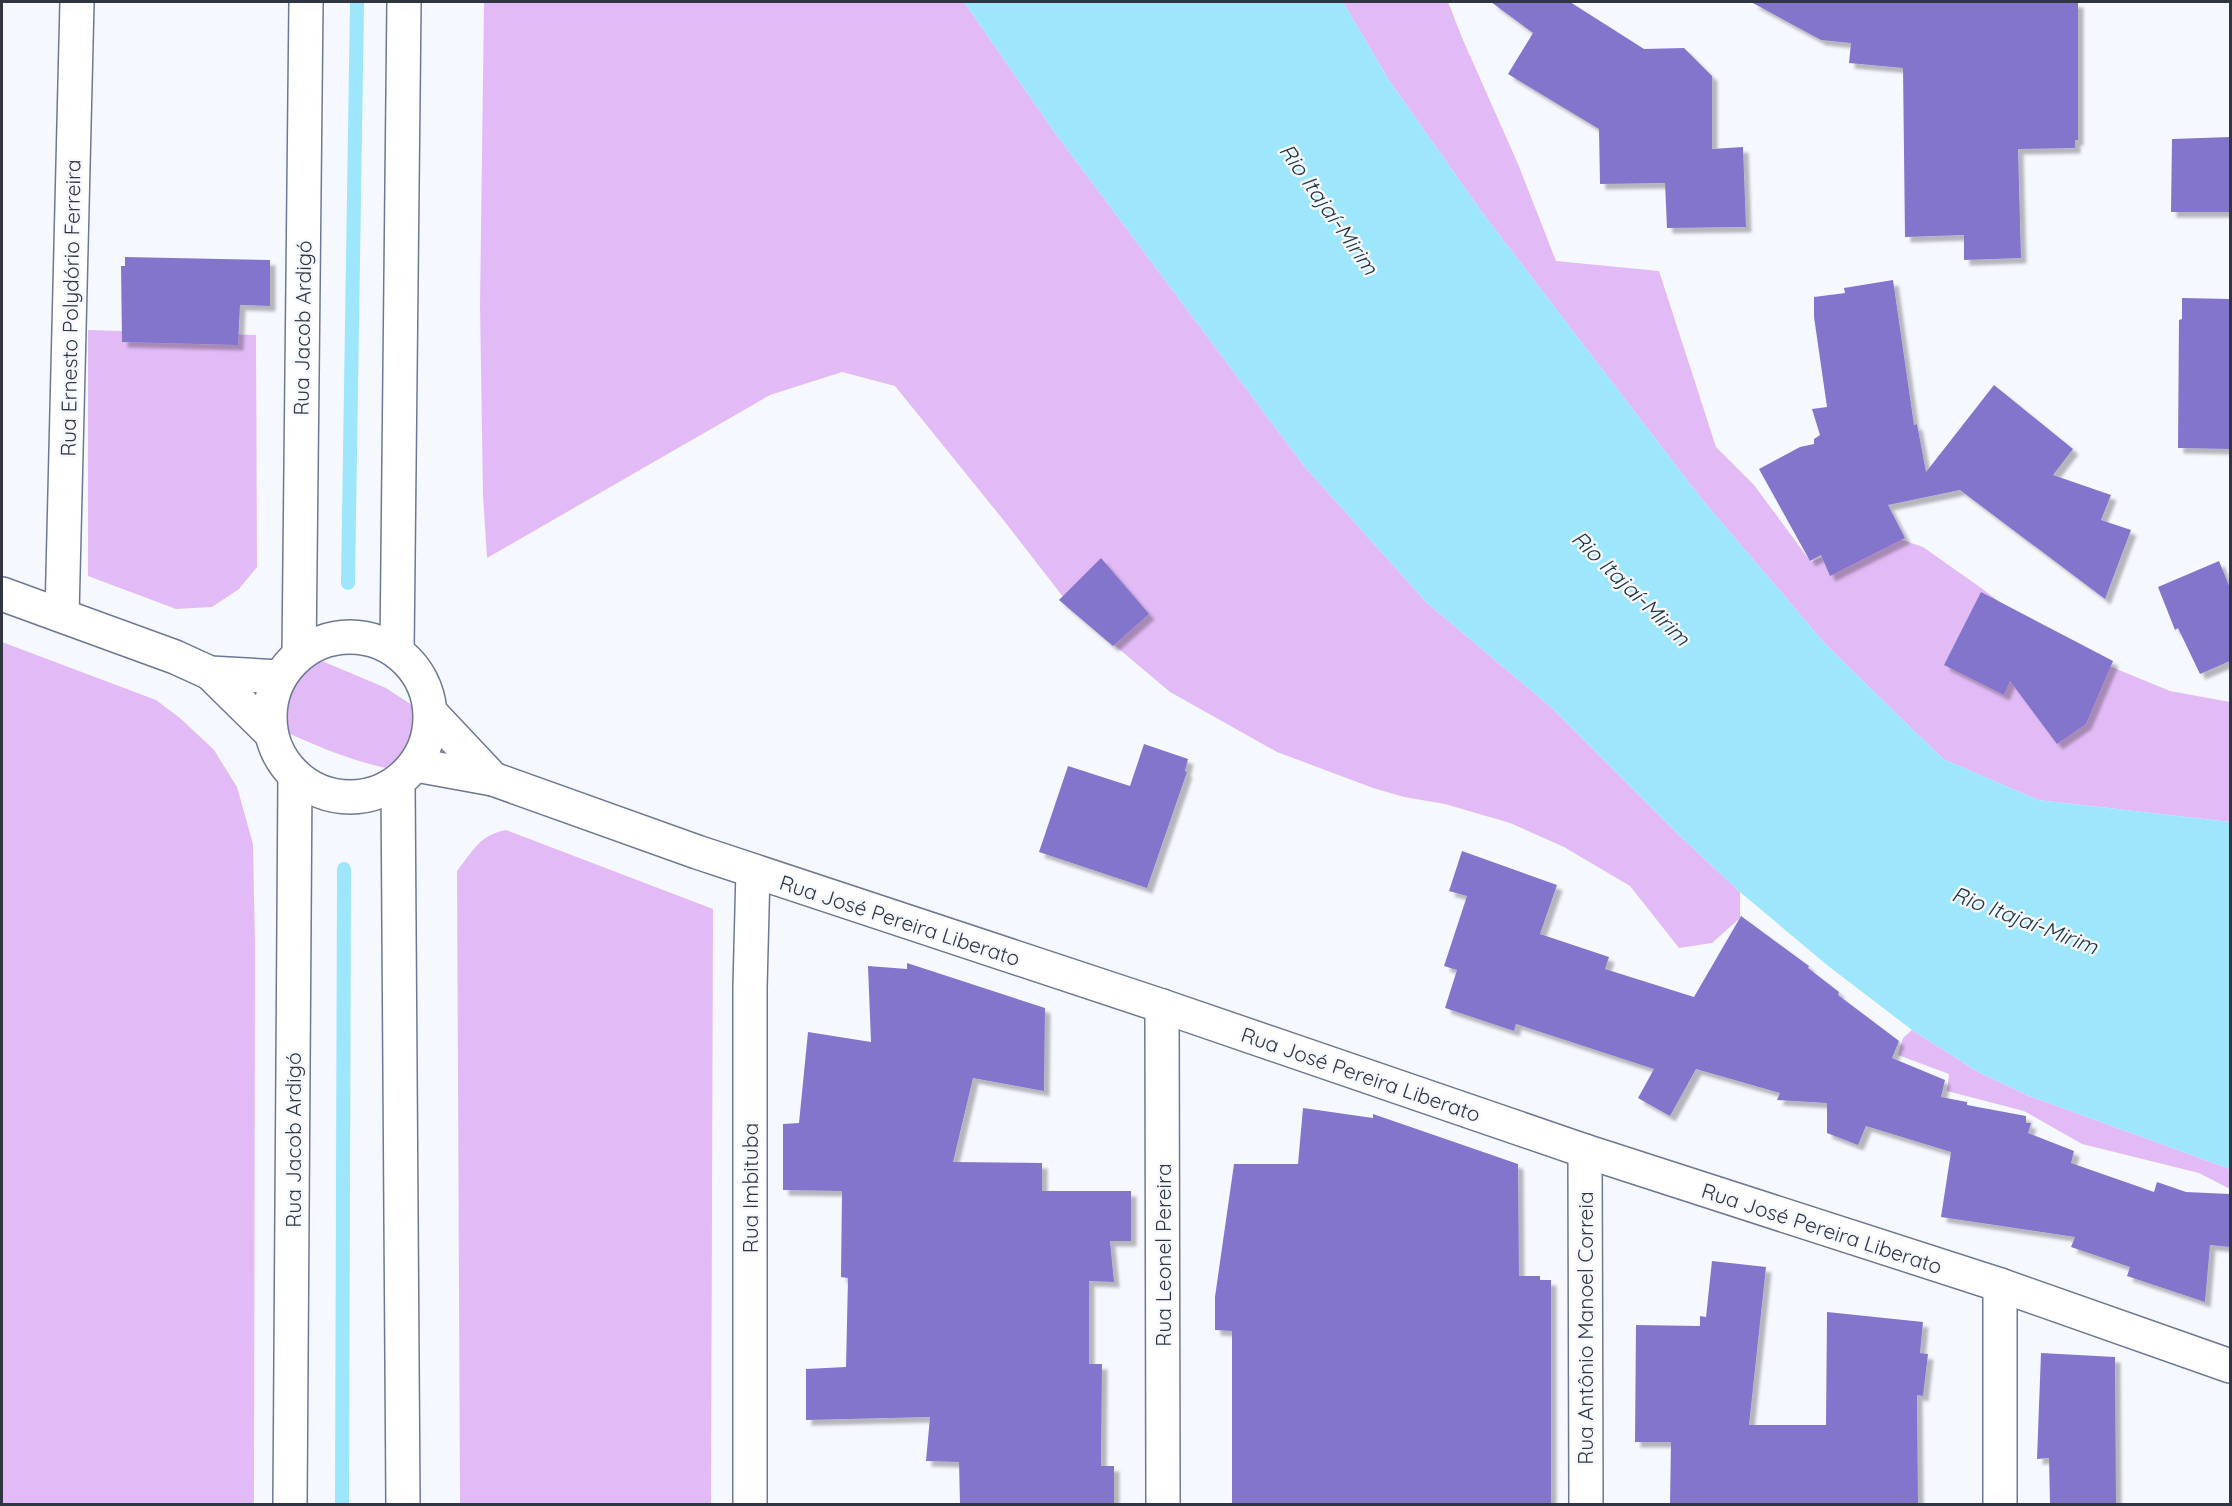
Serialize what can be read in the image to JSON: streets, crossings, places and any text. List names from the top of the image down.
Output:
{
  "streets": {
    "main road": [
      "Rua Ernesto Polydório Ferreira",
      "Rua Jacob Ardigó",
      "Rua José Pereira Liberato",
      "Rua Imbituba",
      "Rua Leonel Pereira",
      "Rua Antônio Manoel Correia"
    ]
  },
  "crossings": [
    ["Rua Jacob Ardigó", "Rua José Pereira Liberato"],
    ["Rua José Pereira Liberato", "Rua Imbituba"],
    ["Rua José Pereira Liberato", "Rua Leonel Pereira"],
    ["Rua José Pereira Liberato", "Rua Antônio Manoel Correia"]
  ],
  "water": ["Rio Itajaí-Mirim"]
}
